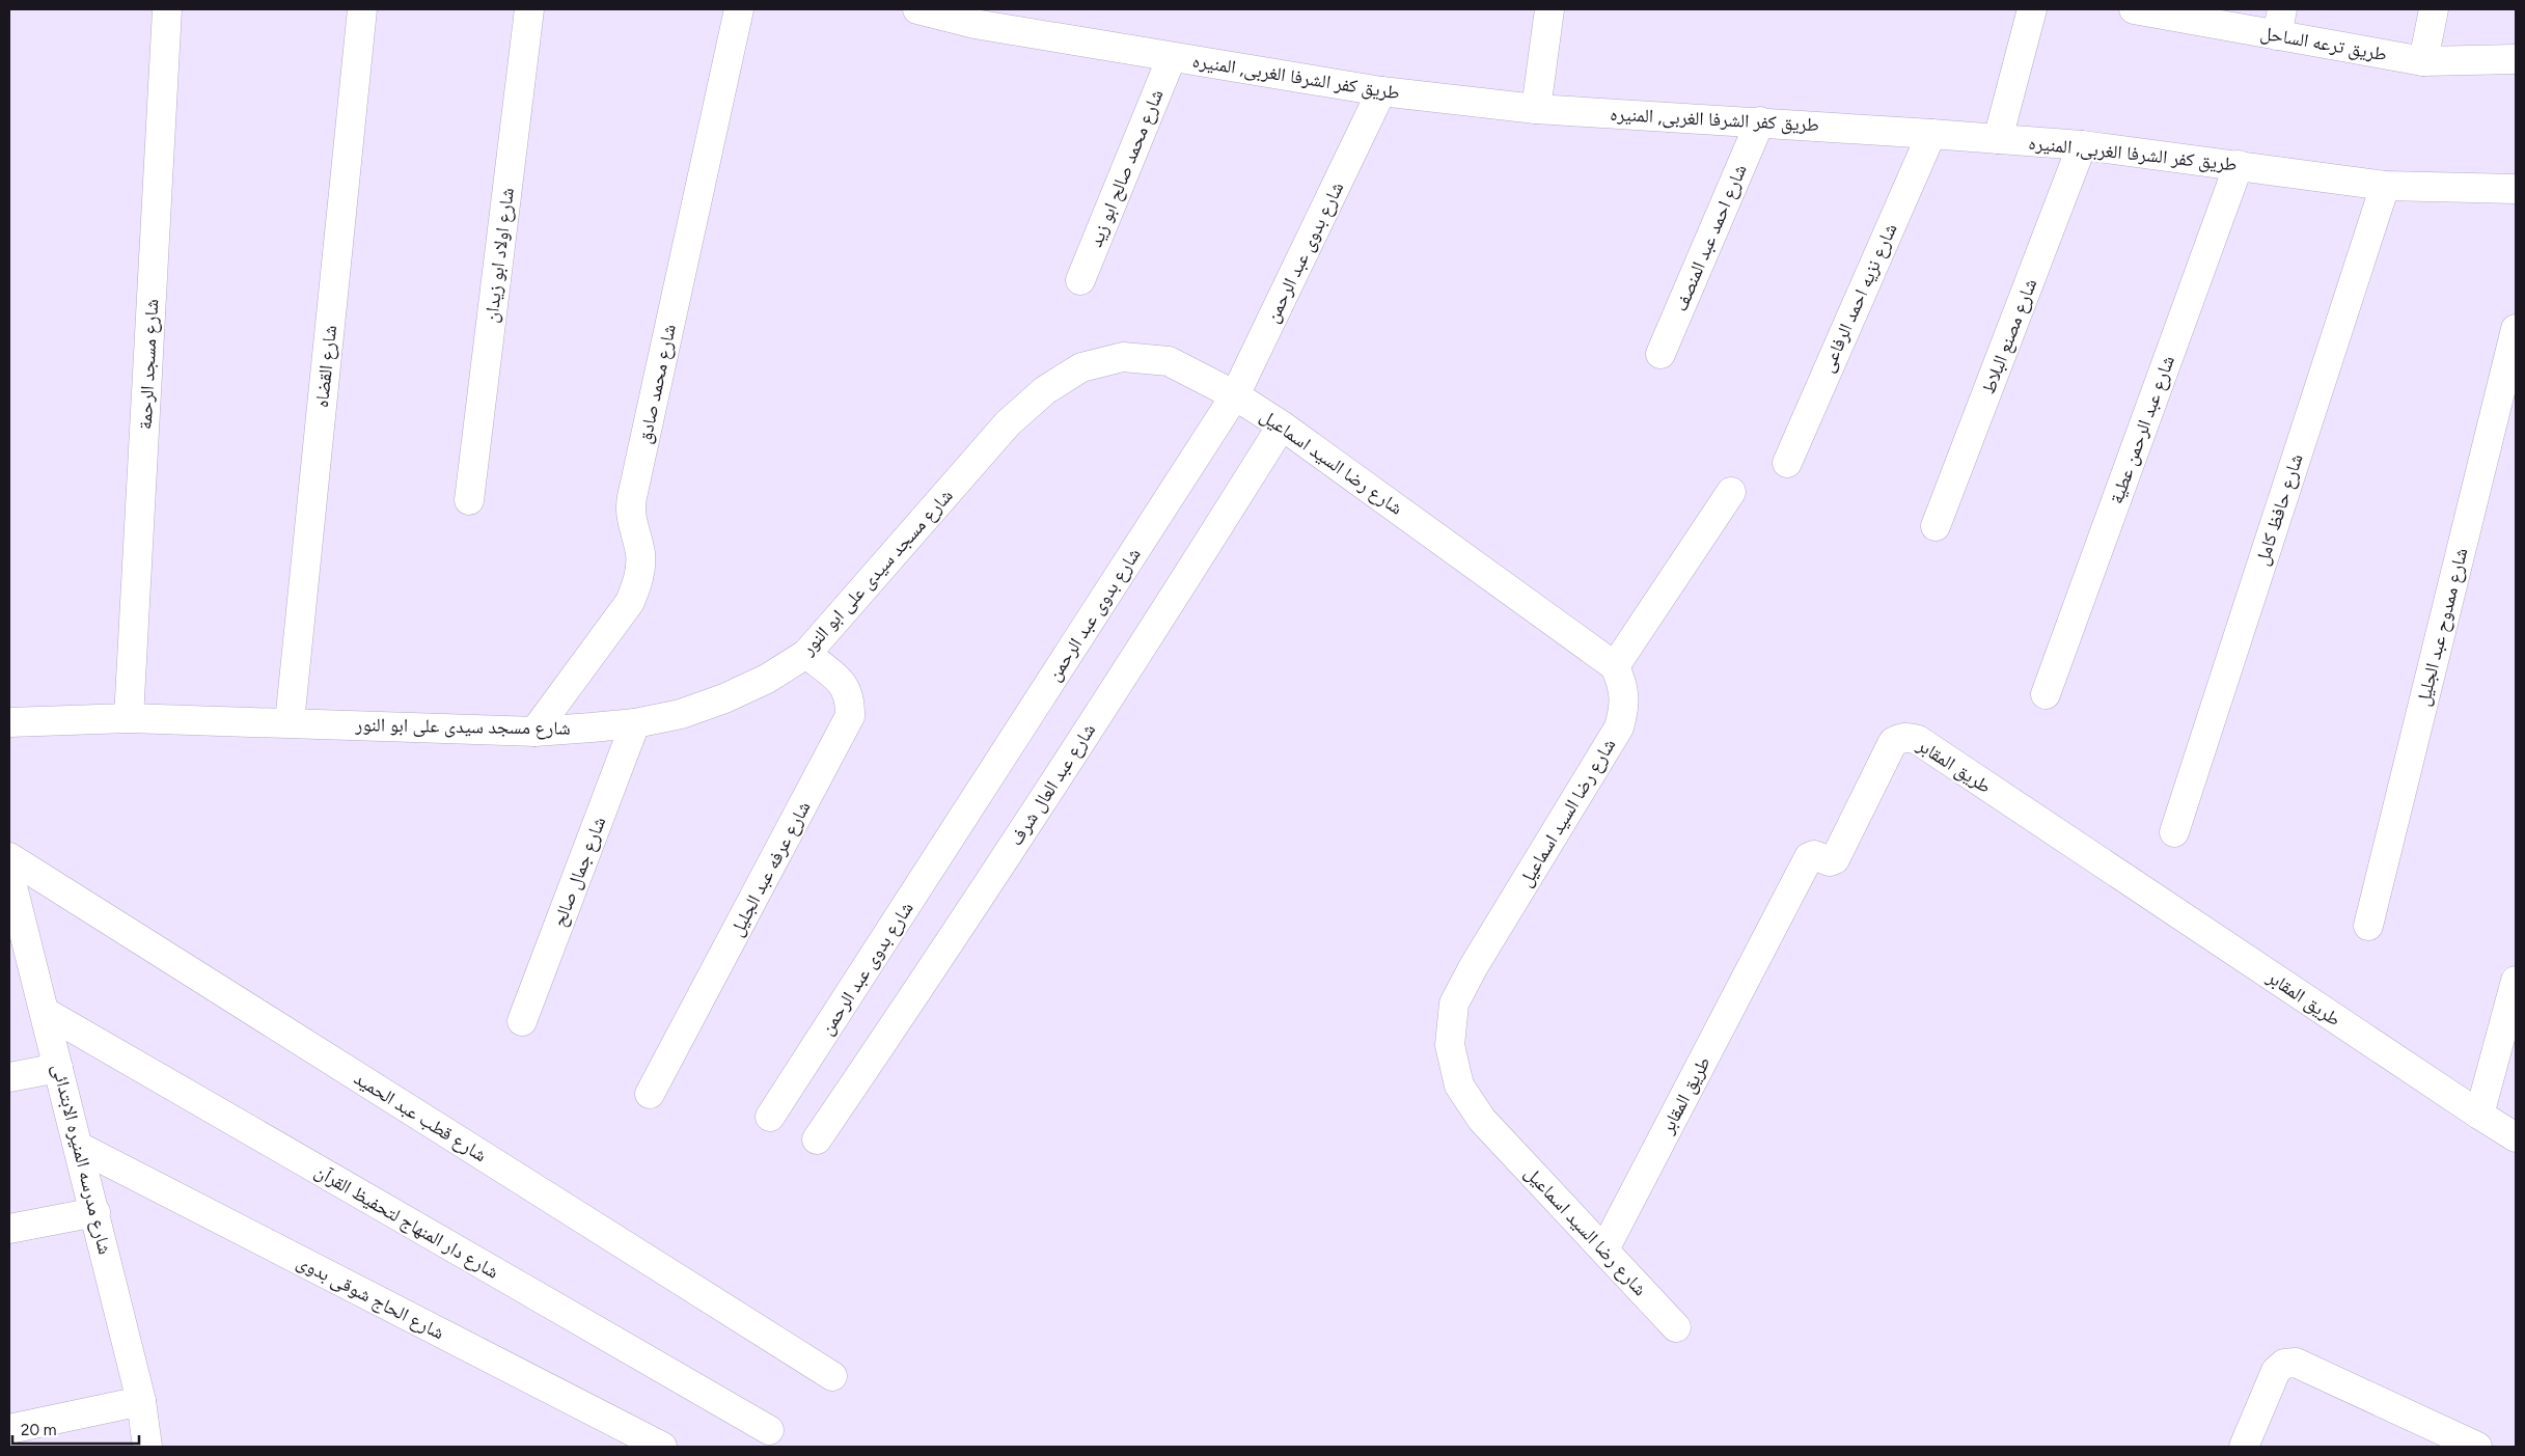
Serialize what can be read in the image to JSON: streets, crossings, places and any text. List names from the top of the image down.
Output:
{
  "streets": {
    "street": [
      "طريق ترعه الساحل",
      "طريق كفر الشرفا الغربى, المنيره",
      "شارع محمد صالح ابو زيد",
      "شارع احمد عبد المنصف",
      "شارع بدوى عبد الرحمن",
      "شارع اولاد ابو زيدان",
      "شارع نزيه احمد الرفاعى",
      "شارع مصنع البلاط",
      "شارع مسجد الرحمة",
      "شارع القضاه",
      "شارع محمد صادق",
      "شارع عبد الرحمن عطية",
      "شارع رضا السيد اسماعيل",
      "شارع حافظ كامل",
      "شارع مسجد سيدى على ابو النور",
      "شارع ممدوح عبد الجليل",
      "طريق المقابر",
      "شارع عبد العال شرف",
      "شارع عرفه عبد الجليل",
      "شارع جمال صالح",
      "شارع قطب عبد الحميد",
      "شارع مدرسه المنيره الابتدائى",
      "شارع دار المنهاج لتحفيظ القرآن",
      "شارع الحاج شوقى بدوى"
    ]
  },
  "crossings": [
    ["طريق كفر الشرفا الغربى, المنيره", "شارع محمد صالح ابو زيد"],
    ["طريق كفر الشرفا الغربى, المنيره", "شارع احمد عبد المنصف"],
    ["طريق كفر الشرفا الغربى, المنيره", "شارع بدوى عبد الرحمن"],
    ["طريق كفر الشرفا الغربى, المنيره", "شارع نزيه احمد الرفاعى"],
    ["طريق كفر الشرفا الغربى, المنيره", "شارع مصنع البلاط"],
    ["طريق كفر الشرفا الغربى, المنيره", "شارع عبد الرحمن عطية"],
    ["طريق كفر الشرفا الغربى, المنيره", "شارع حافظ كامل"],
    ["شارع بدوى عبد الرحمن", "شارع رضا السيد اسماعيل"],
    ["شارع بدوى عبد الرحمن", "شارع مسجد سيدى على ابو النور"],
    ["شارع مسجد الرحمة", "شارع مسجد سيدى على ابو النور"],
    ["شارع القضاه", "شارع مسجد سيدى على ابو النور"],
    ["شارع محمد صادق", "شارع مسجد سيدى على ابو النور"],
    ["شارع رضا السيد اسماعيل", "شارع مسجد سيدى على ابو النور"],
    ["شارع رضا السيد اسماعيل", "طريق المقابر"],
    ["شارع رضا السيد اسماعيل", "شارع عبد العال شرف"],
    ["شارع مسجد سيدى على ابو النور", "شارع عرفه عبد الجليل"],
    ["شارع مسجد سيدى على ابو النور", "شارع جمال صالح"],
    ["شارع مدرسه المنيره الابتدائى", "شارع دار المنهاج لتحفيظ القرآن"],
    ["شارع مدرسه المنيره الابتدائى", "شارع الحاج شوقى بدوى"]
  ],
  "scale_bar": "20 m"
}
